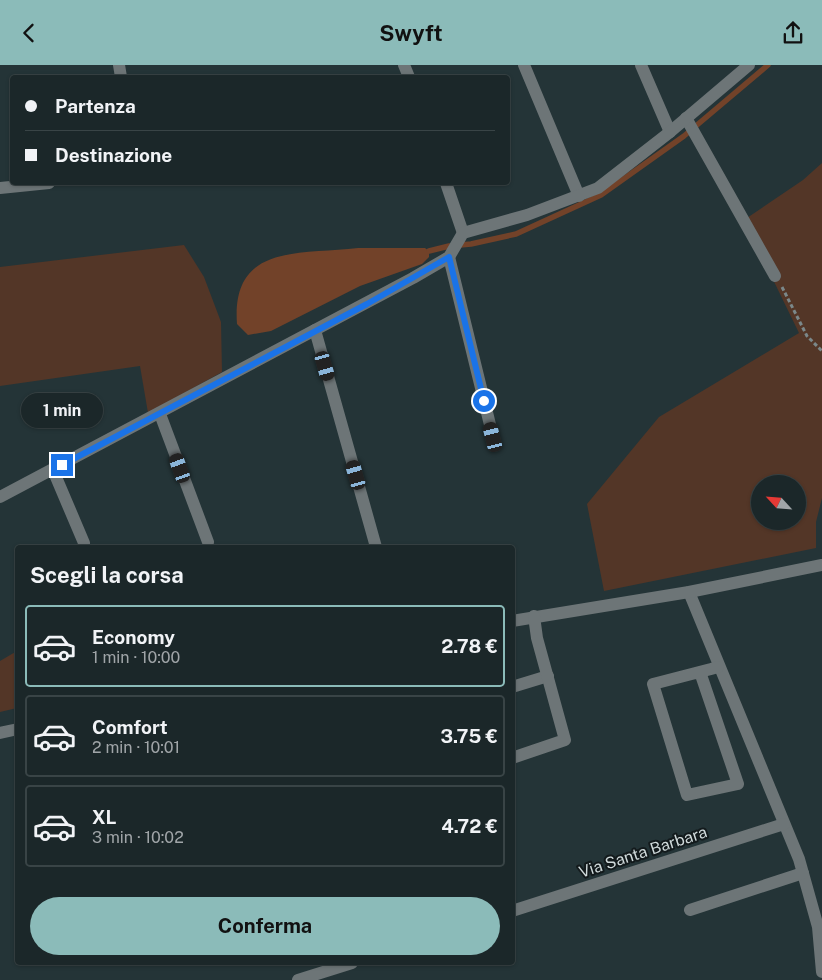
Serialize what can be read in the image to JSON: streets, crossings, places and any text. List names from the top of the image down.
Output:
{
  "streets": {
    "street": ["Via Santa Barbara"]
  },
  "north": "top left",
  "page": {
    "header": "Swyft",
    "banner": ["Partenza", "Destinazione"],
    "bubble": "1 min",
    "heading": "Scegli la corsa",
    "list": [
      {
        "name": "Economy",
        "note": "1 min · 10:00",
        "value": "2.78 €"
      },
      {
        "name": "Comfort",
        "note": "2 min · 10:01",
        "value": "3.75 €"
      },
      {
        "name": "XL",
        "note": "3 min · 10:02",
        "value": "4.72 €"
      }
    ],
    "buttons": "Conferma"
  }
}
